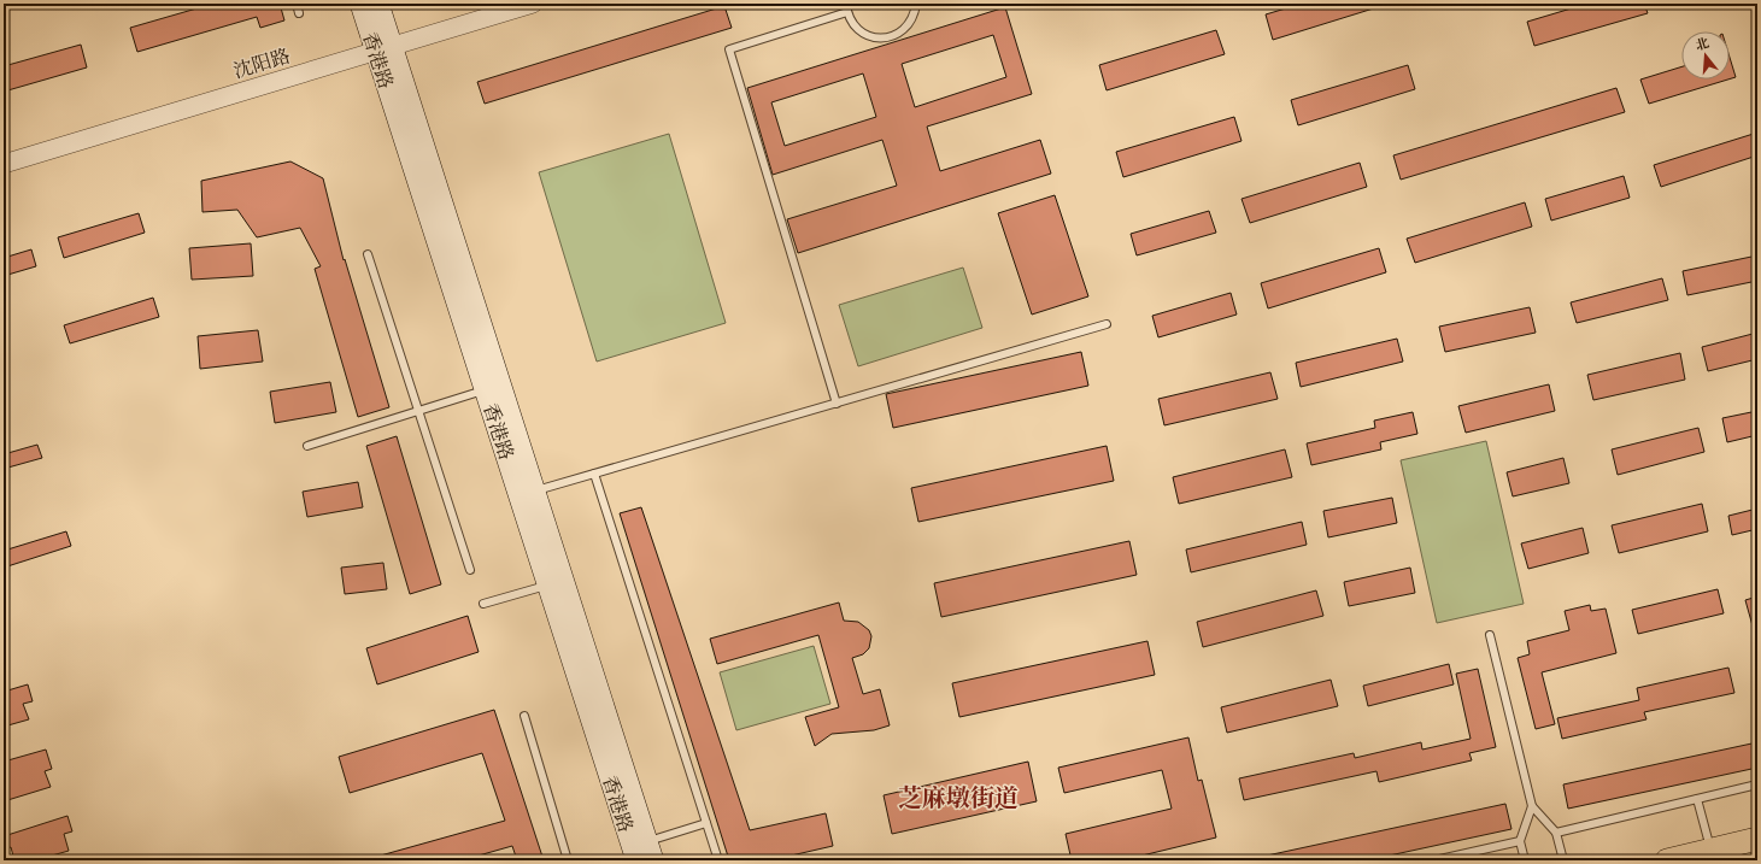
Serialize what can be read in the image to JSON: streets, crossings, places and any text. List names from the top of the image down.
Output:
{
  "streets": {
    "main road": ["香港路"],
    "street": ["沈阳路"]
  },
  "crossings": [
    ["香港路", "沈阳路"]
  ],
  "districts": ["芝麻墩街道"],
  "north": "top"
}
